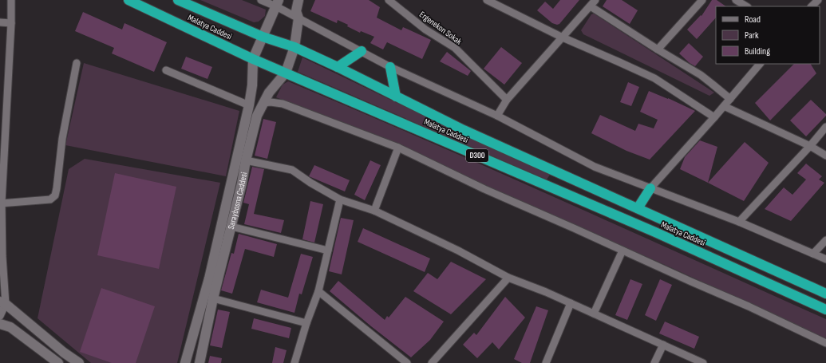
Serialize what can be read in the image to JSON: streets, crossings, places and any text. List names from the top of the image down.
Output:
{
  "streets": {
    "highway": ["Malatya Caddesi", "D300"],
    "main road": ["Saraybosna Caddesi"],
    "street": ["Ergenekon Sokak"]
  },
  "crossings": [
    ["Malatya Caddesi", "Saraybosna Caddesi"]
  ],
  "legend": ["Road", "Park", "Building"]
}
